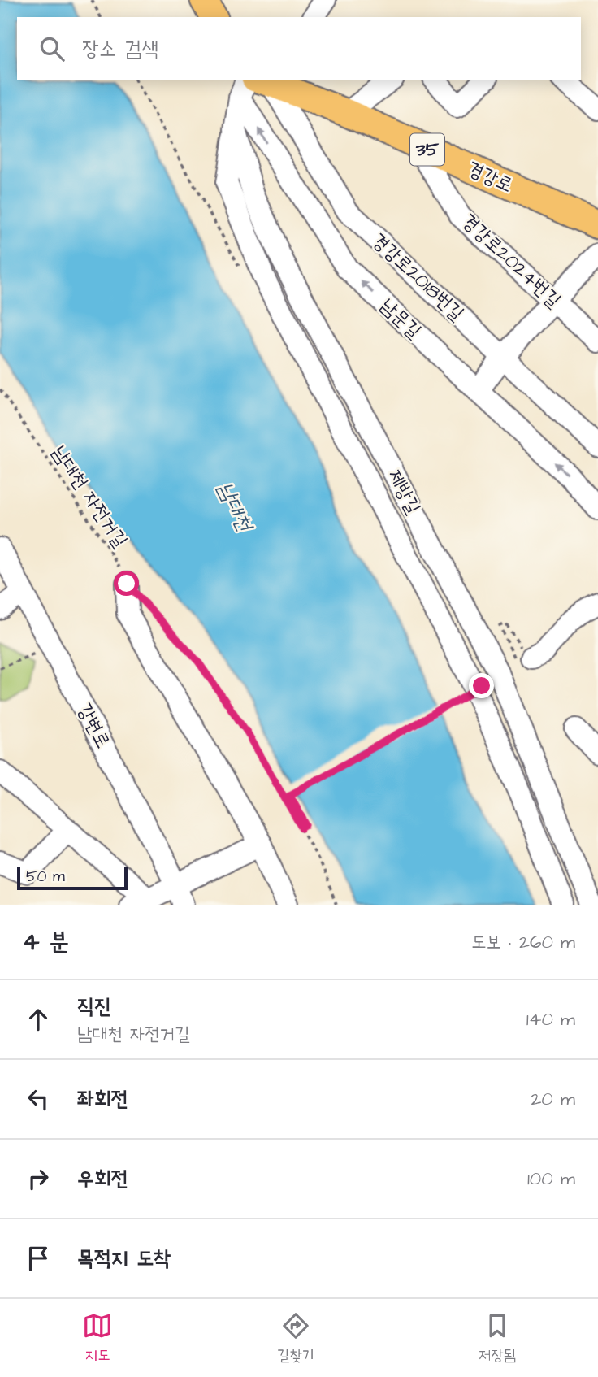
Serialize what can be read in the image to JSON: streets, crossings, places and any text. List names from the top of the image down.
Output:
{
  "streets": {
    "main road": ["35", "경강로"],
    "street": [
      "경강로2024번길",
      "경강로2018번길",
      "남문길",
      "제방길",
      "강변로"
    ],
    "path": ["남대천 자전거길"]
  },
  "crossings": [
    ["경강로", "경강로2024번길"],
    ["경강로", "경강로2018번길"],
    ["경강로", "남문길"],
    ["경강로", "제방길"],
    ["경강로2018번길", "남문길"],
    ["경강로2018번길", "제방길"],
    ["남문길", "제방길"]
  ],
  "water": ["남대천"],
  "scale_bar": "50 m",
  "page": {
    "search": "장소 검색",
    "scale": "50 m",
    "heading": ["4 분", "도보 · 260 m"],
    "list": [
      ["직진", "남대천 자전거길", "140 m"],
      ["좌회전", "20 m"],
      ["우회전", "100 m"],
      "목적지 도착"
    ],
    "nav": ["지도", "길찾기", "저장됨"]
  }
}
